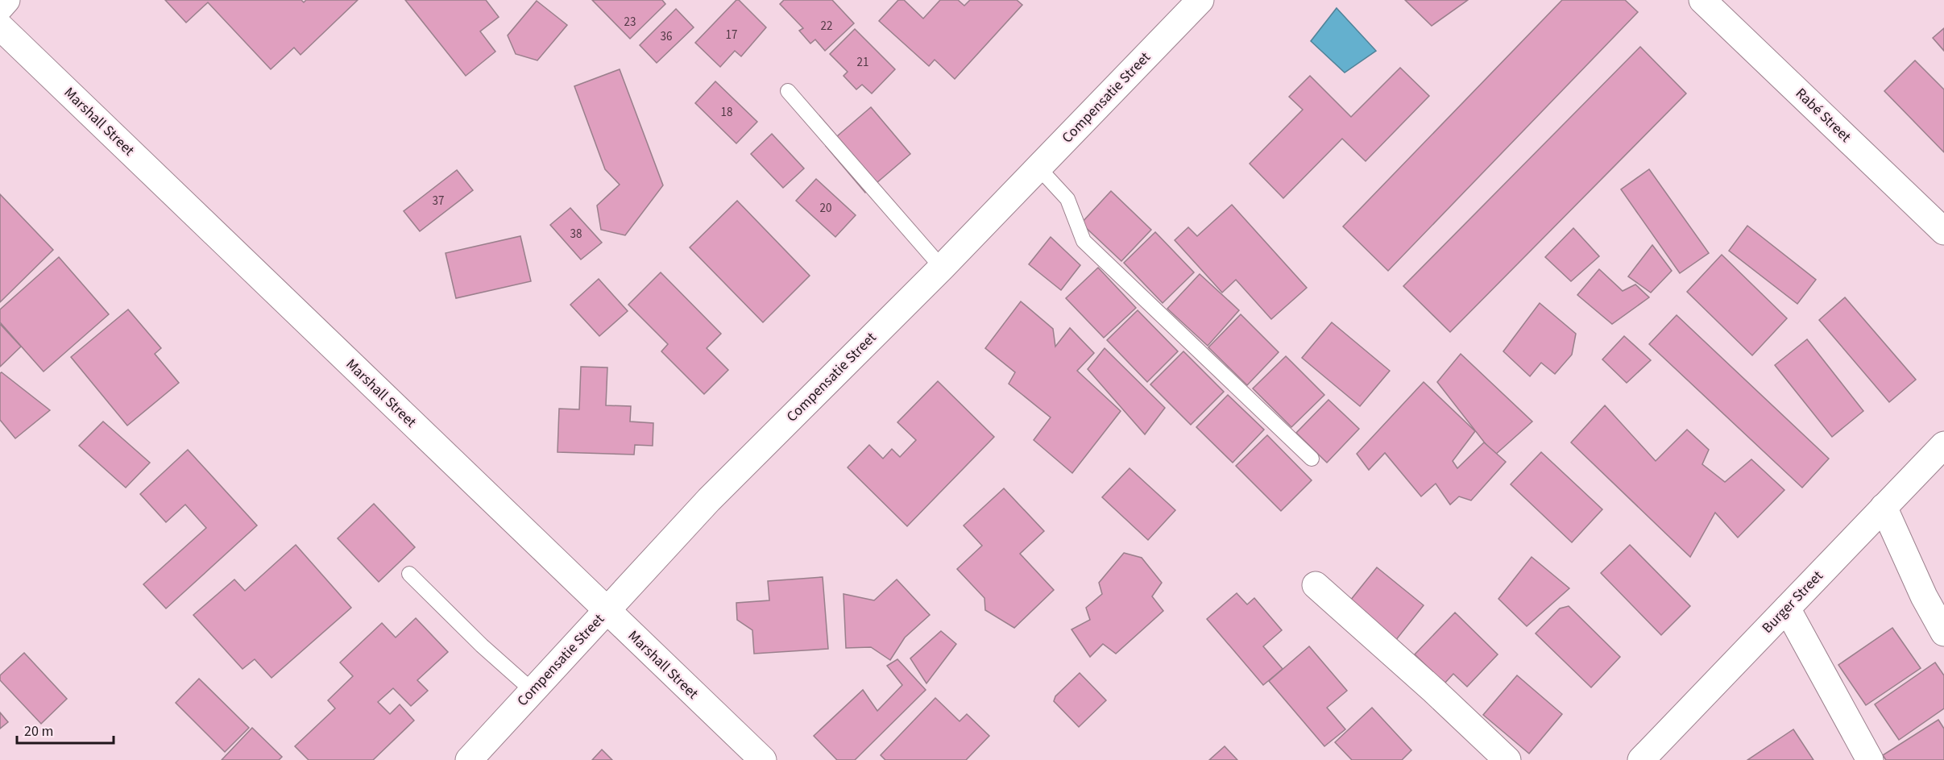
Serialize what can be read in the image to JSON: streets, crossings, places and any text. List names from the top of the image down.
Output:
{
  "streets": {
    "street": [
      "Compensatie Street",
      "Rabé Street",
      "Marshall Street",
      "Burger Street"
    ]
  },
  "crossings": [
    ["Compensatie Street", "Marshall Street"]
  ],
  "house_numbers": [
    "23",
    "22",
    "17",
    "36",
    "21",
    "18",
    "37",
    "20",
    "38"
  ],
  "scale_bar": "20 m"
}
